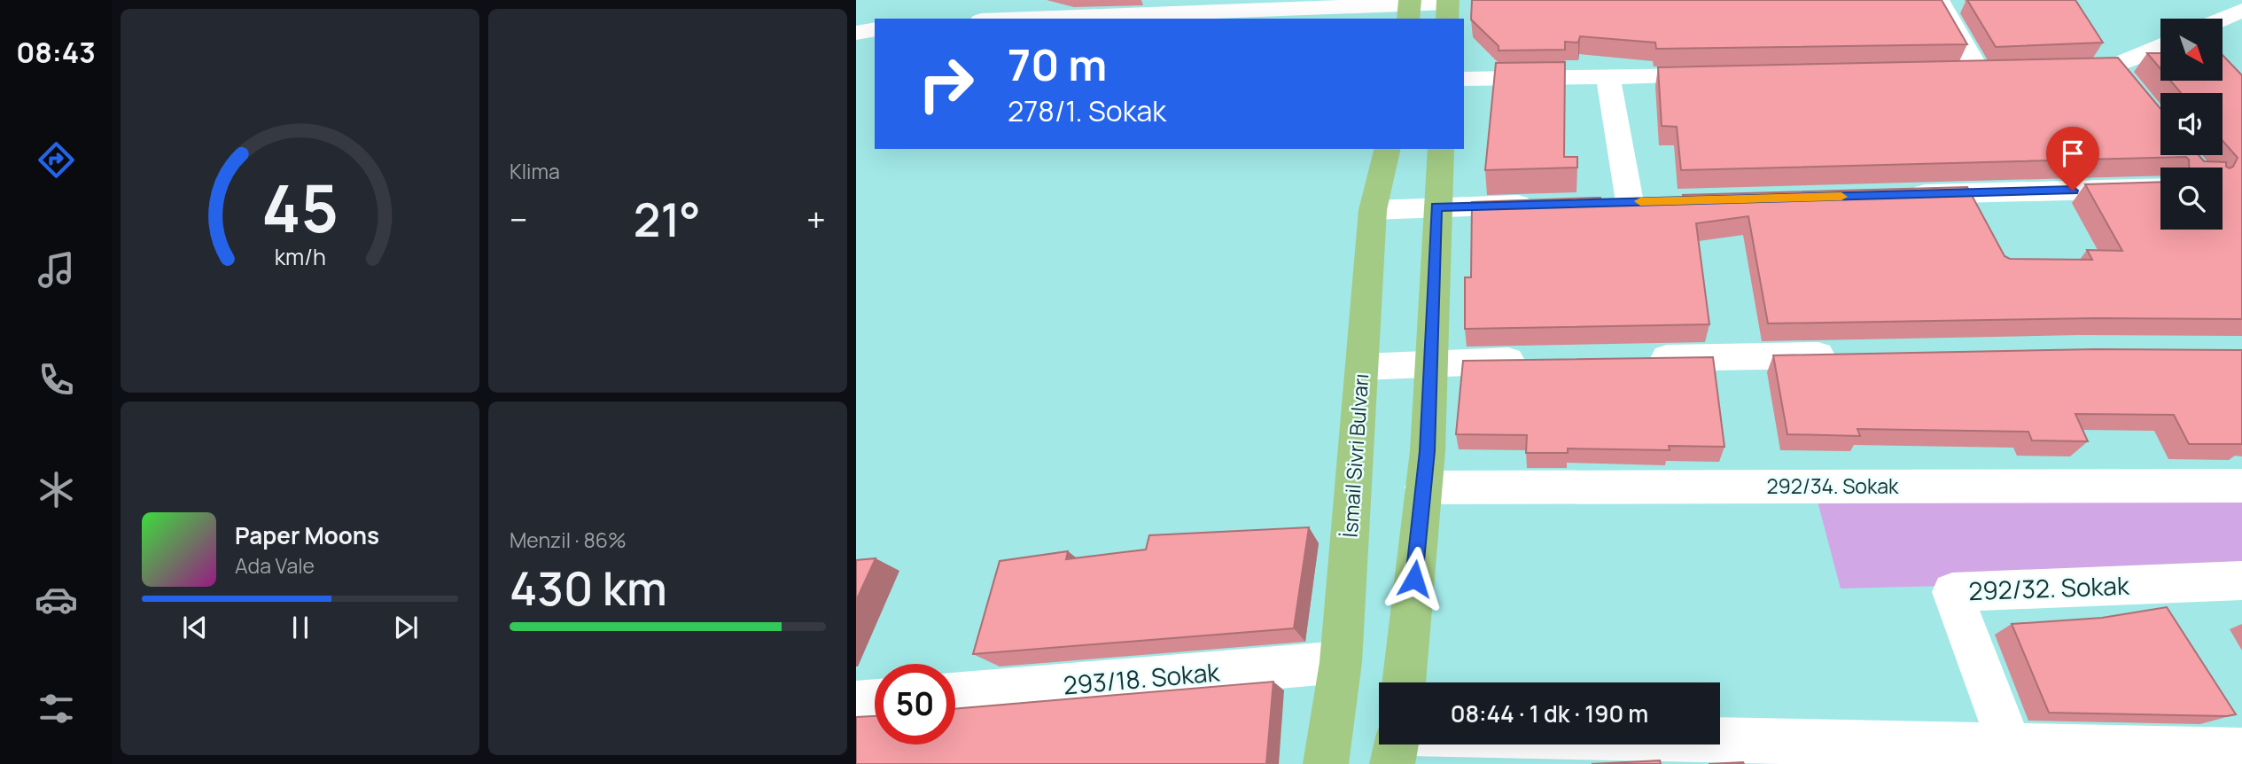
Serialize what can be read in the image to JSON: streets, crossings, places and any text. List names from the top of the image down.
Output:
{
  "streets": {
    "main road": ["İsmail Sivri Bulvarı"],
    "street": ["292/34. Sokak", "292/32. Sokak", "293/18. Sokak"]
  },
  "crossings": [
    ["İsmail Sivri Bulvarı", "293/18. Sokak"]
  ],
  "north": "bottom right",
  "page": {
    "tabs": "08:43",
    "tile": [
      "Klima",
      ["Menzil · 86%", "430 km"]
    ],
    "turn": ["70 m", "278/1. Sokak"],
    "heat": ["−", "21°", "+"],
    "song": ["Paper Moons", "Ada Vale"],
    "limit": "50",
    "trip": "08:44 · 1 dk · 190 m",
    "gauge": ["45", "km/h"]
  }
}
